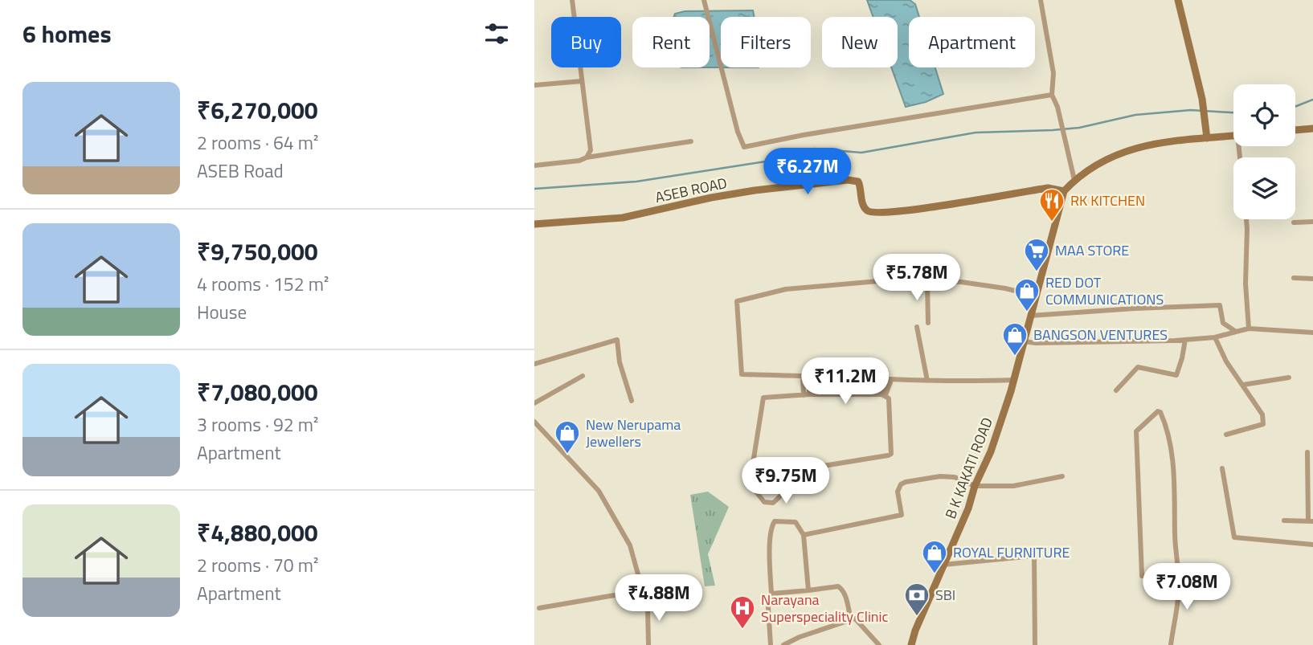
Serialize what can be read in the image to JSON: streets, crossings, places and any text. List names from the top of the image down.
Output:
{
  "streets": {
    "main road": ["ASEB ROAD", "B K KAKATI ROAD"]
  },
  "crossings": [
    ["ASEB ROAD", "B K KAKATI ROAD"]
  ],
  "places": {
    "restaurant": ["RK KITCHEN"],
    "supermarket": ["MAA STORE"],
    "shop": [
      "RED DOT COMMUNICATIONS",
      "BANGSON VENTURES",
      "New Nerupama Jewellers",
      "ROYAL FURNITURE"
    ],
    "bank": ["SBI"],
    "hospital": ["Narayana Superspeciality Clinic"]
  },
  "page": {
    "heading": "6 homes",
    "chip": [
      "Buy",
      "Rent",
      "Filters",
      "New",
      "Apartment"
    ],
    "list": [
      {
        "name": "₹6,270,000",
        "note": "2 rooms · 64 m² · ASEB Road"
      },
      {
        "name": "₹9,750,000",
        "note": "4 rooms · 152 m² · House"
      },
      {
        "name": "₹7,080,000",
        "note": "3 rooms · 92 m² · Apartment"
      },
      {
        "name": "₹4,880,000",
        "note": "2 rooms · 70 m² · Apartment"
      }
    ],
    "price": [
      "₹6.27M",
      "₹5.78M",
      "₹11.2M",
      "₹9.75M",
      "₹7.08M",
      "₹4.88M"
    ]
  }
}
